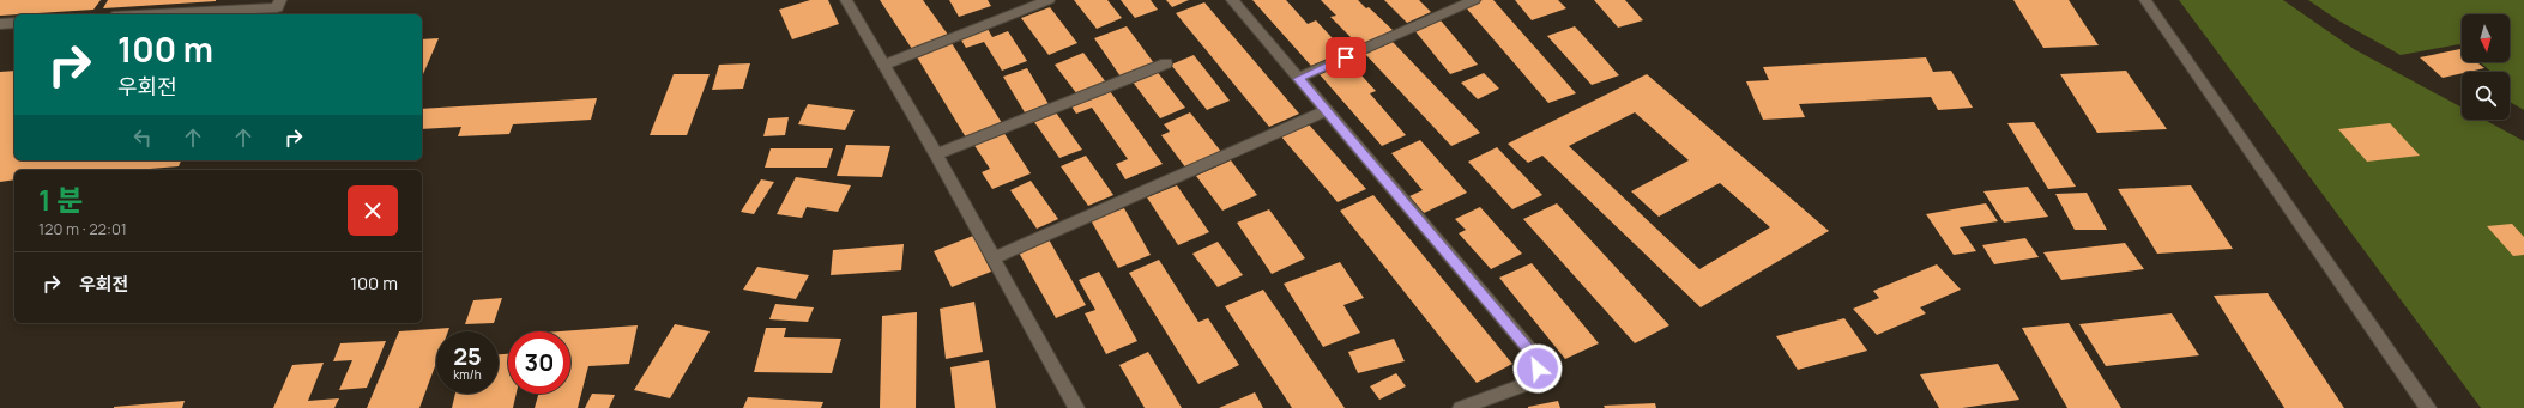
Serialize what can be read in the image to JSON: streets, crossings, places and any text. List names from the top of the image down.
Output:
{
  "north": "bottom",
  "page": {
    "turn": ["100 m", "우회전"],
    "heading": ["1 분", "120 m · 22:01"],
    "list": [
      {
        "name": "우회전",
        "value": "100 m"
      }
    ],
    "speed": "25 km/h",
    "limit": "30"
  }
}
